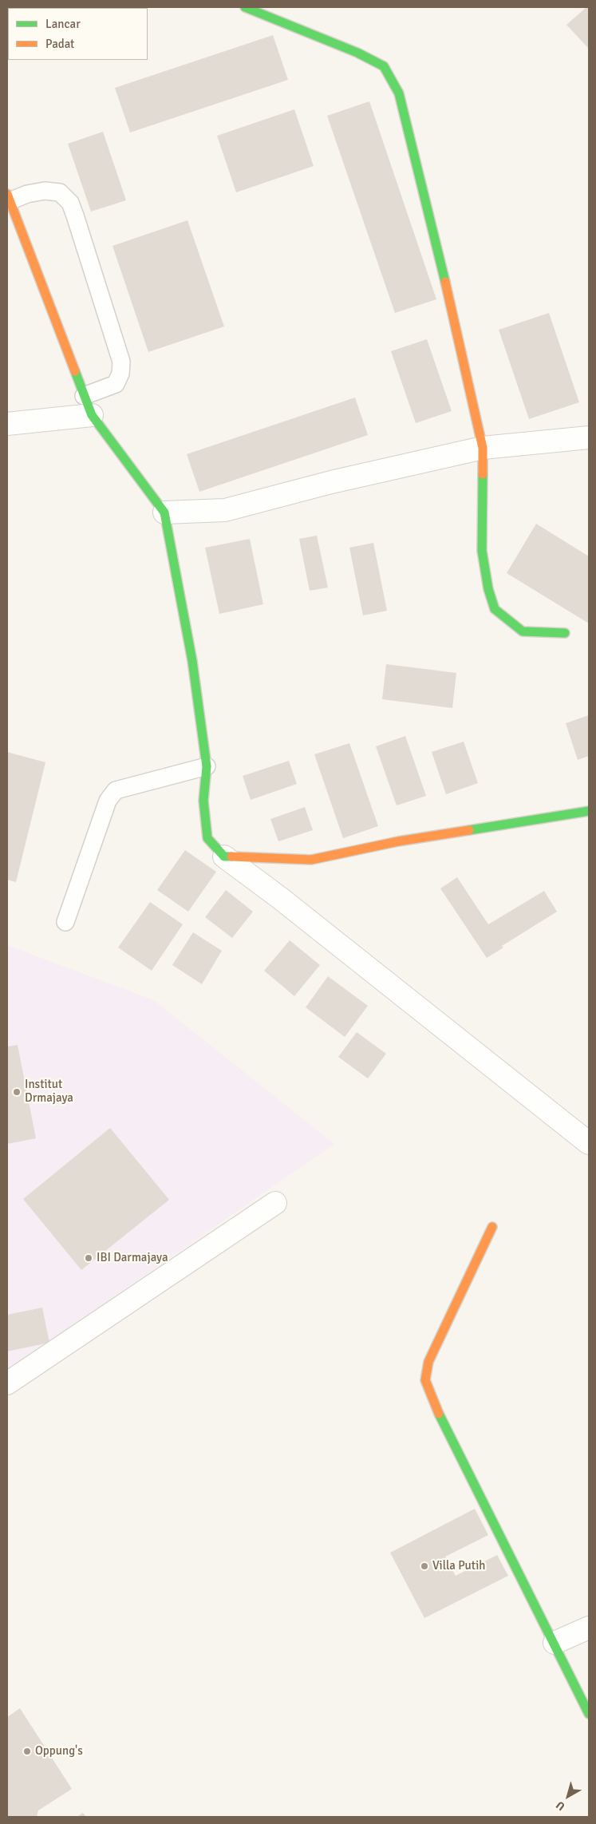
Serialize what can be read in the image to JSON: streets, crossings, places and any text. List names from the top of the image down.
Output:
{
  "places": [
    "Institut Drmajaya",
    "IBI Darmajaya",
    "Villa Putih",
    "Oppung's"
  ],
  "legend": ["Lancar", "Padat"],
  "north": "bottom left"
}
